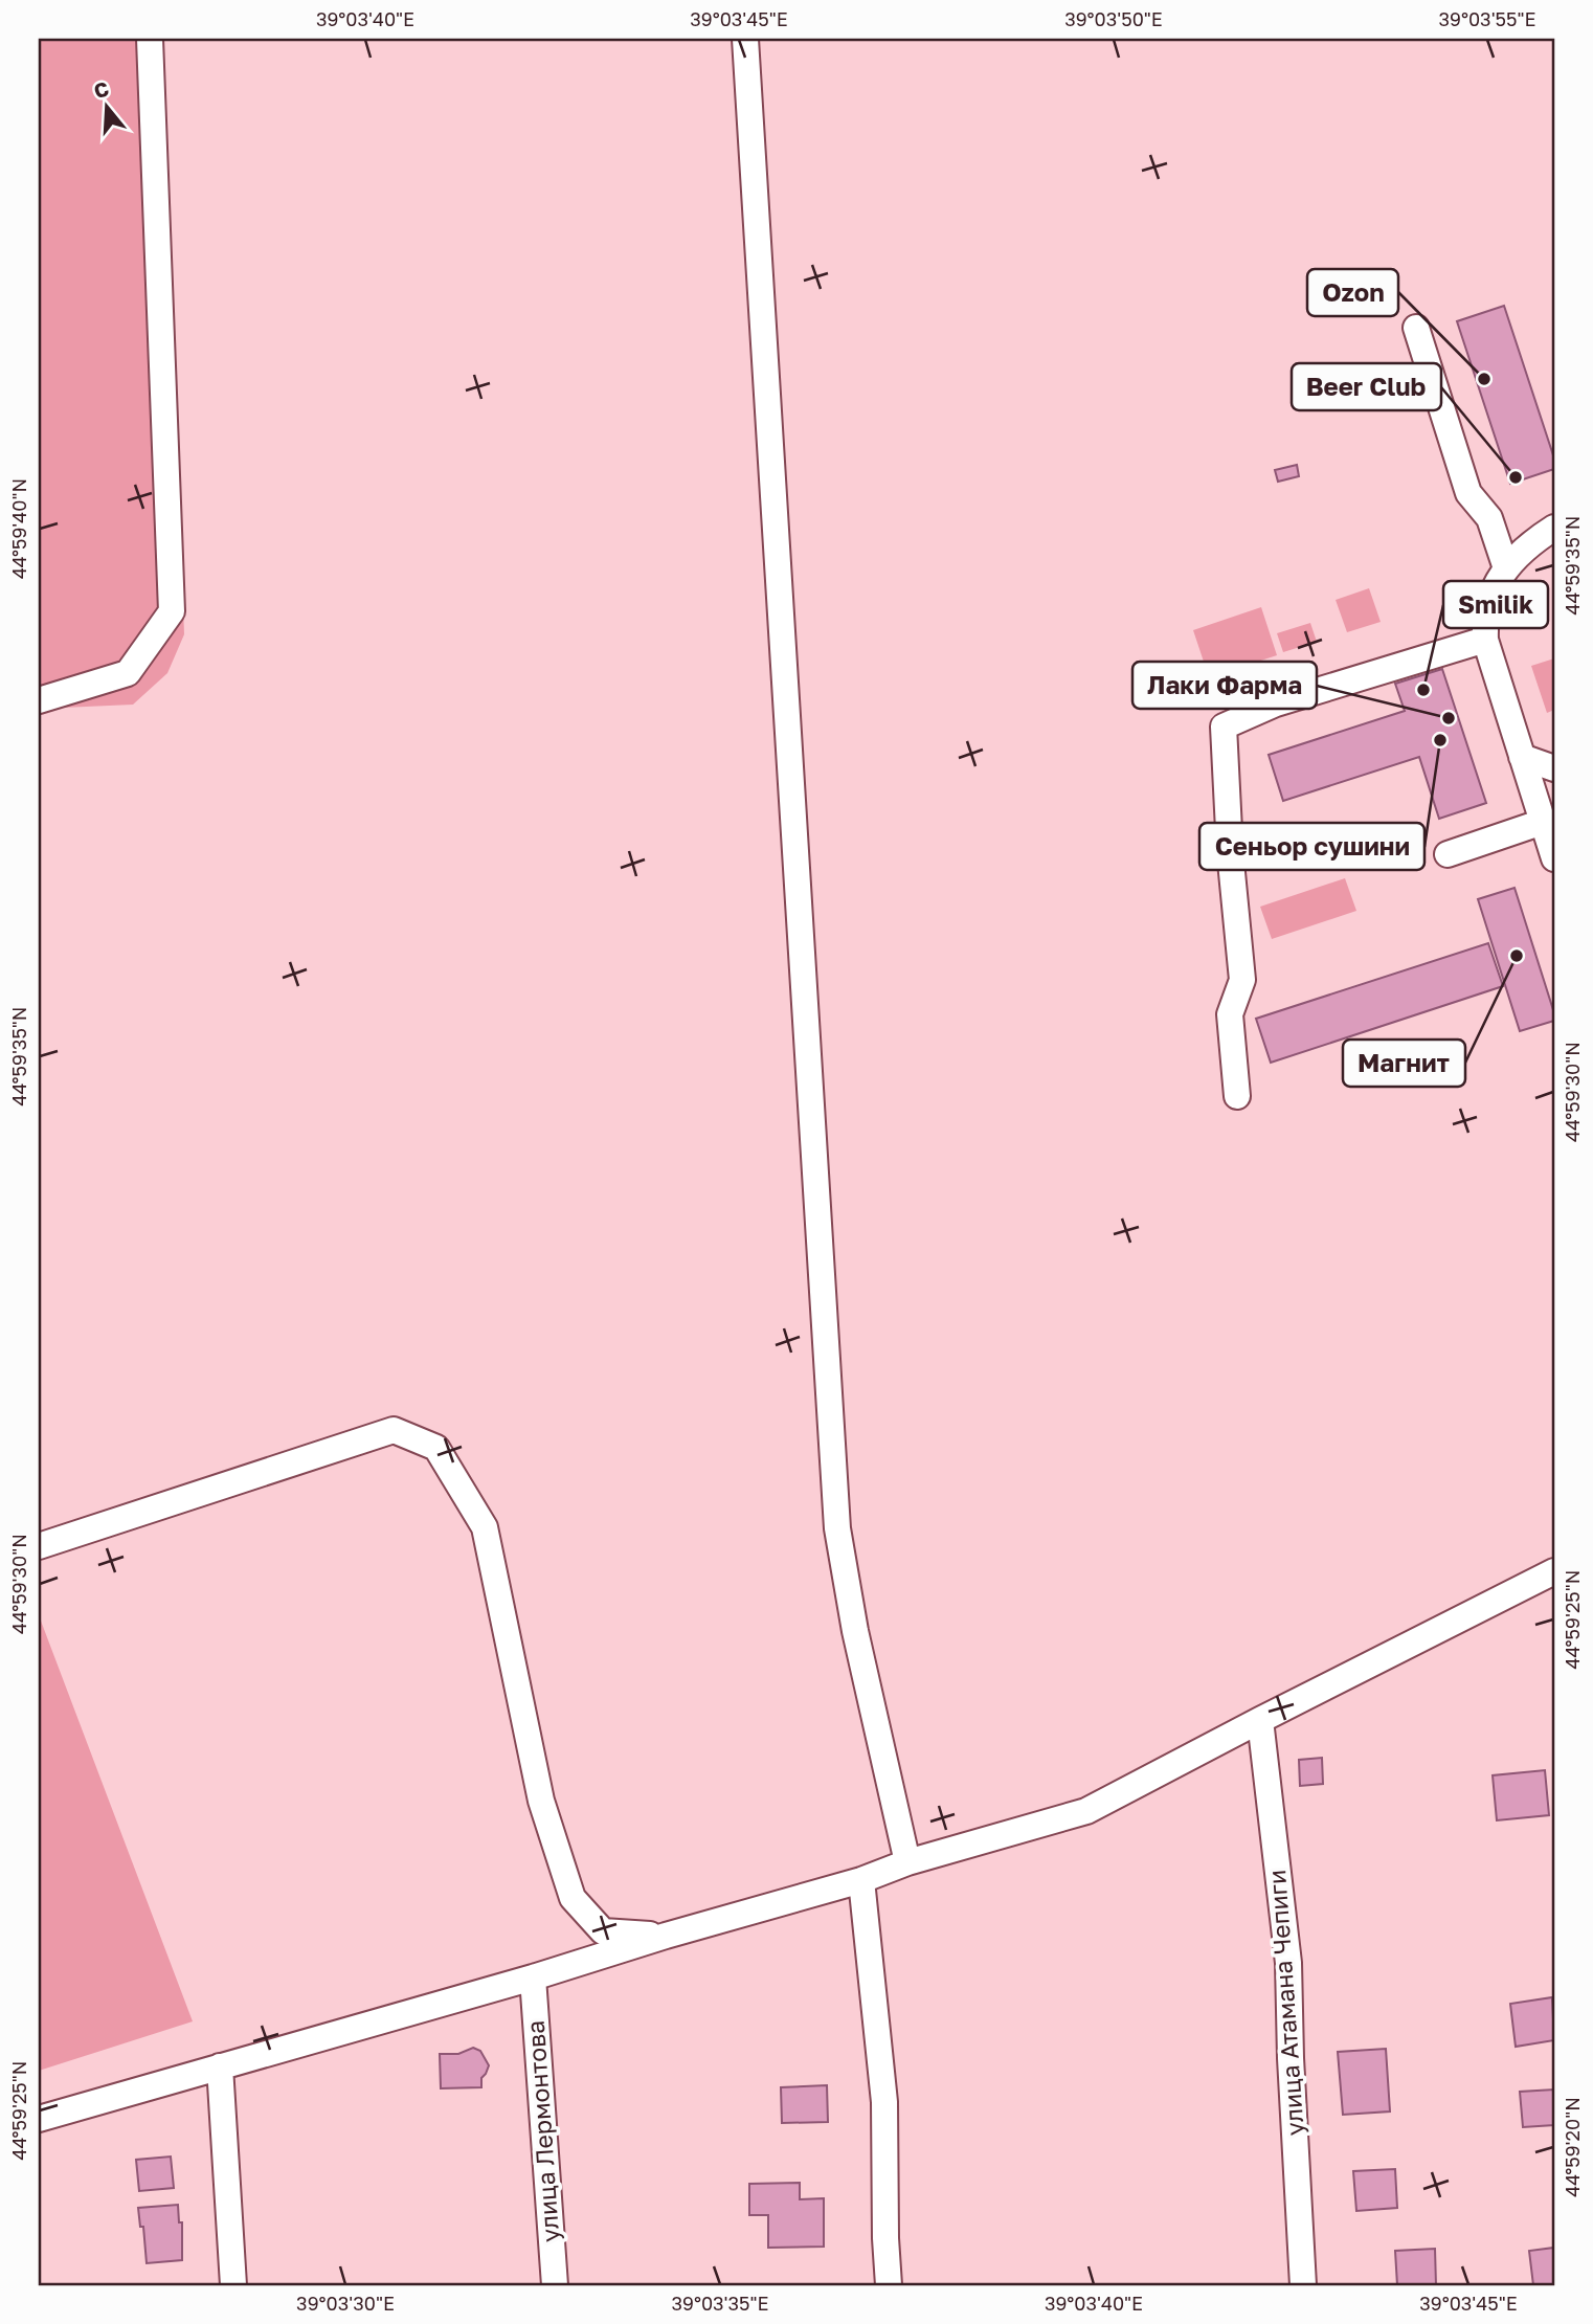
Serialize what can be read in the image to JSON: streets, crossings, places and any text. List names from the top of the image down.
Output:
{
  "streets": {
    "street": ["улица Атамана Чепиги", "улица Лермонтова"]
  },
  "places": [
    "Ozon",
    "Beer Club",
    "Smilik",
    "Лаки Фарма",
    "Сеньор сушини",
    "Магнит"
  ],
  "north": "top",
  "coordinates": [
    "39°03'40\"E",
    "39°03'45\"E",
    "39°03'50\"E",
    "39°03'55\"E",
    "44°59'40\"N",
    "44°59'35\"N",
    "44°59'30\"N",
    "44°59'25\"N",
    "44°59'20\"N",
    "39°03'30\"E",
    "39°03'35\"E"
  ]
}
